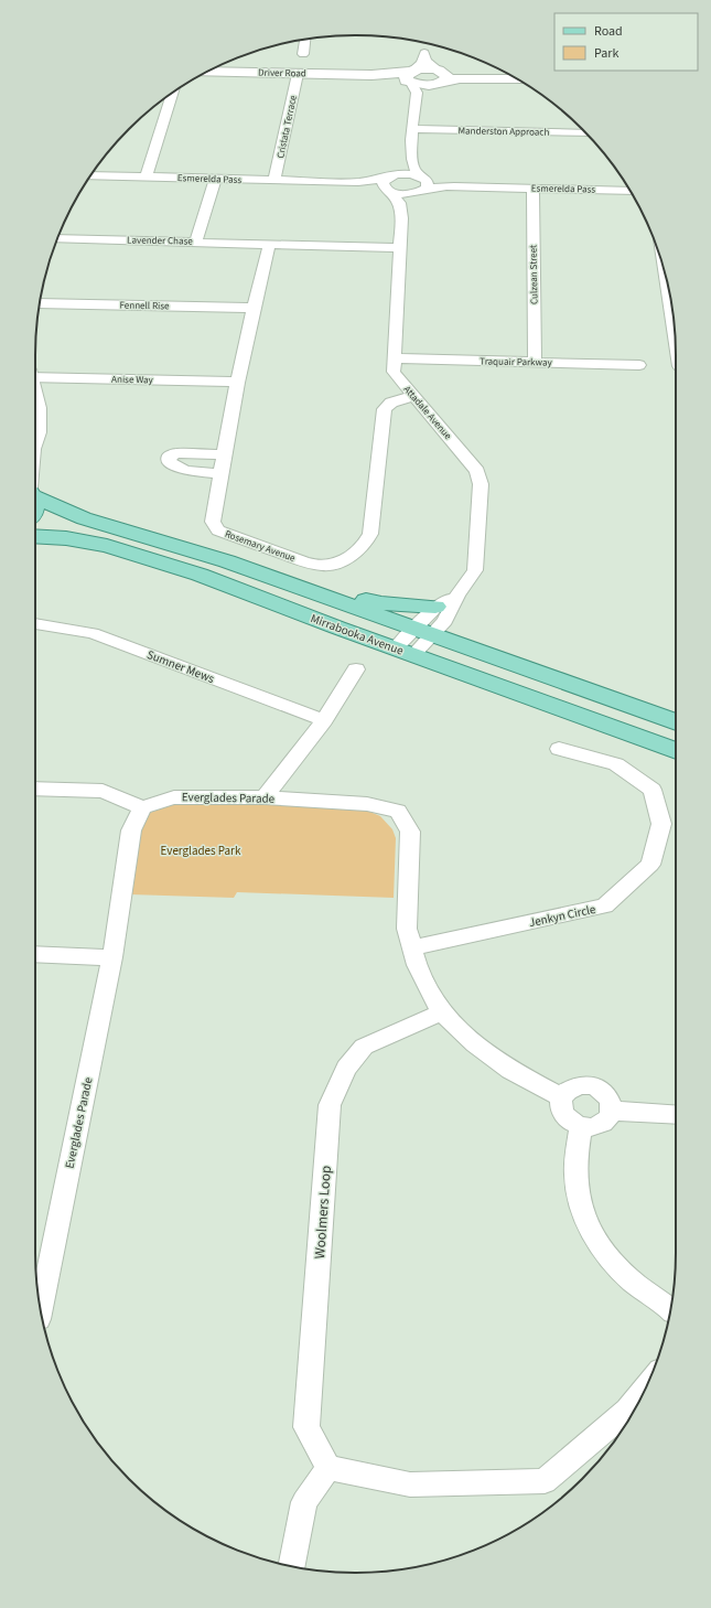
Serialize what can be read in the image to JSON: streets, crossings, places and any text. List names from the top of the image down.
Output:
{
  "streets": {
    "main road": ["Mirrabooka Avenue"],
    "street": [
      "Driver Road",
      "Cristata Terrace",
      "Manderston Approach",
      "Esmerelda Pass",
      "Lavender Chase",
      "Culzean Street",
      "Fennell Rise",
      "Traquair Parkway",
      "Anise Way",
      "Attadale Avenue",
      "Rosemary Avenue",
      "Sumner Mews",
      "Everglades Parade",
      "Jenkyn Circle",
      "Woolmers Loop"
    ]
  },
  "crossings": [
    ["Driver Road", "Cristata Terrace"],
    ["Cristata Terrace", "Esmerelda Pass"],
    ["Esmerelda Pass", "Culzean Street"],
    ["Esmerelda Pass", "Attadale Avenue"],
    ["Lavender Chase", "Attadale Avenue"],
    ["Lavender Chase", "Rosemary Avenue"],
    ["Culzean Street", "Traquair Parkway"],
    ["Fennell Rise", "Rosemary Avenue"],
    ["Traquair Parkway", "Attadale Avenue"],
    ["Anise Way", "Rosemary Avenue"],
    ["Attadale Avenue", "Rosemary Avenue"],
    ["Attadale Avenue", "Mirrabooka Avenue"],
    ["Everglades Parade", "Jenkyn Circle"],
    ["Everglades Parade", "Woolmers Loop"]
  ],
  "parks": ["Everglades Park"],
  "legend": ["Road", "Park"]
}
